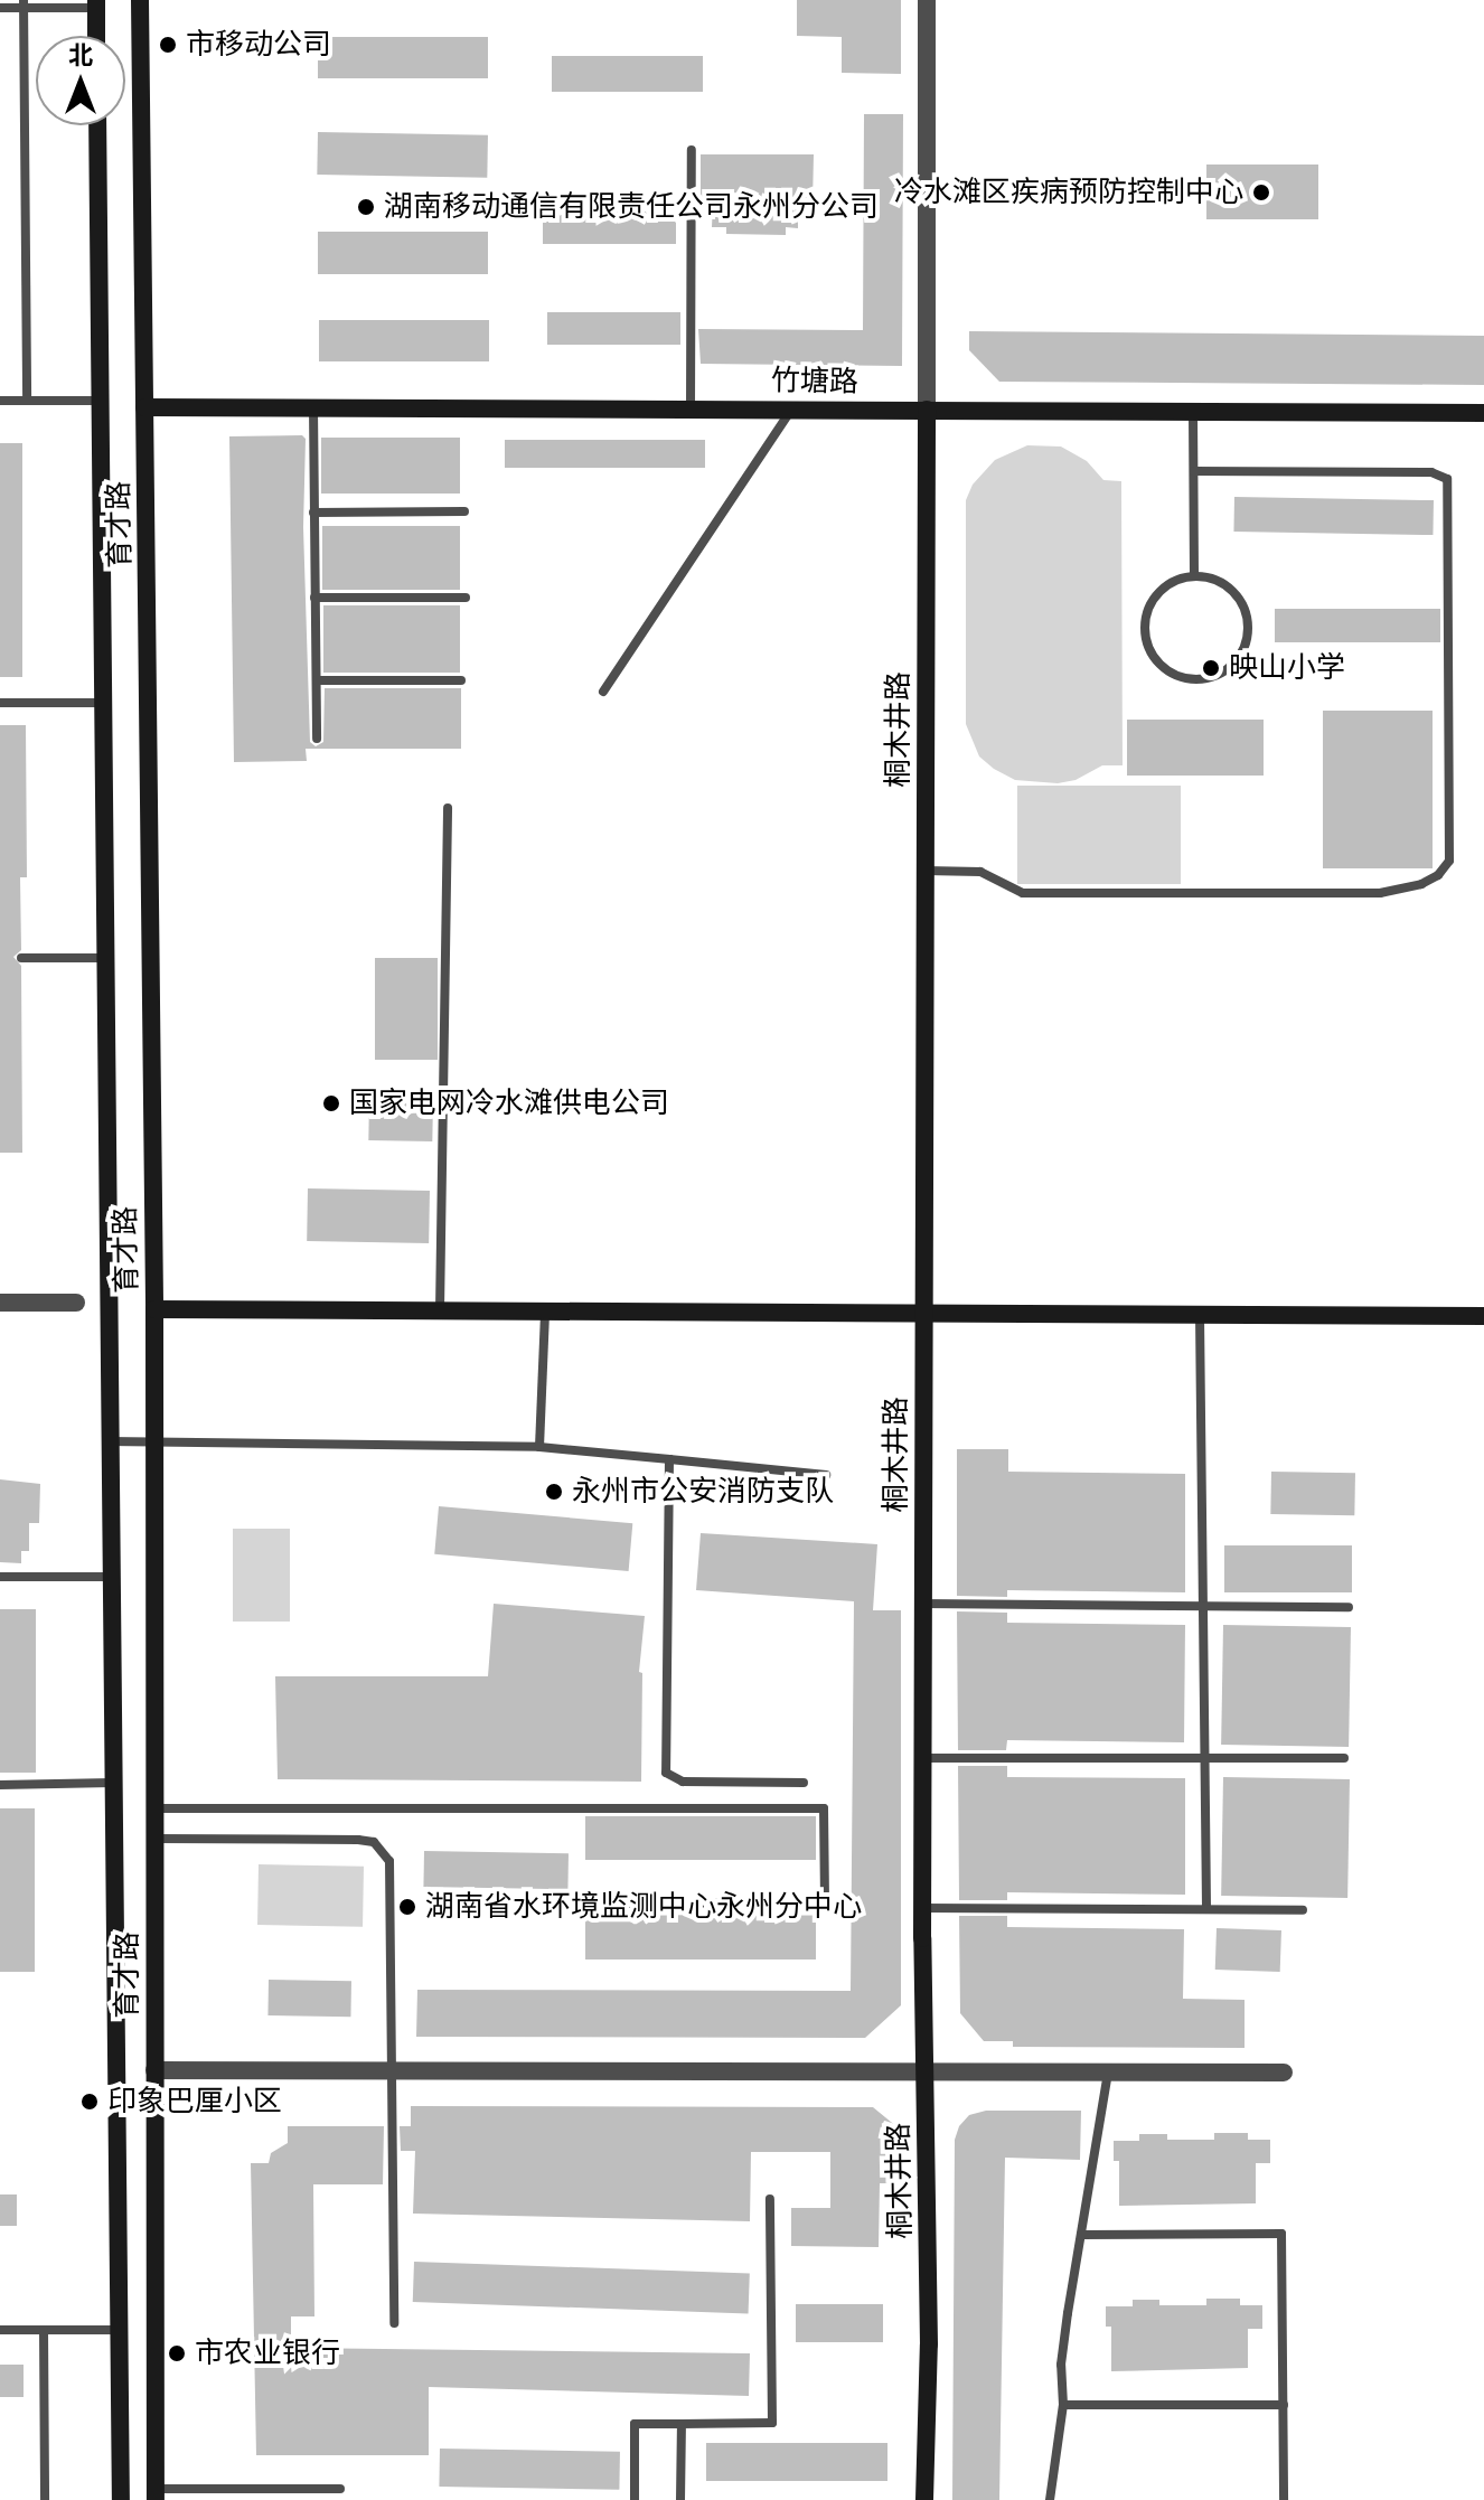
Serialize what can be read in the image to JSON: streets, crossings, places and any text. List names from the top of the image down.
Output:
{
  "streets": {
    "main road": ["竹塘路", "育才路", "桐木井路"]
  },
  "crossings": [
    ["竹塘路", "育才路"],
    ["竹塘路", "桐木井路"]
  ],
  "places": [
    "市移动公司",
    "冷水滩区疾病预防控制中心",
    "湖南移动通信有限责任公司永州分公司",
    "映山小学",
    "国家电网冷水滩供电公司",
    "永州市公安消防支队",
    "湖南省水环境监测中心永州分中心",
    "印象巴厘小区",
    "市农业银行"
  ],
  "north": "top"
}
